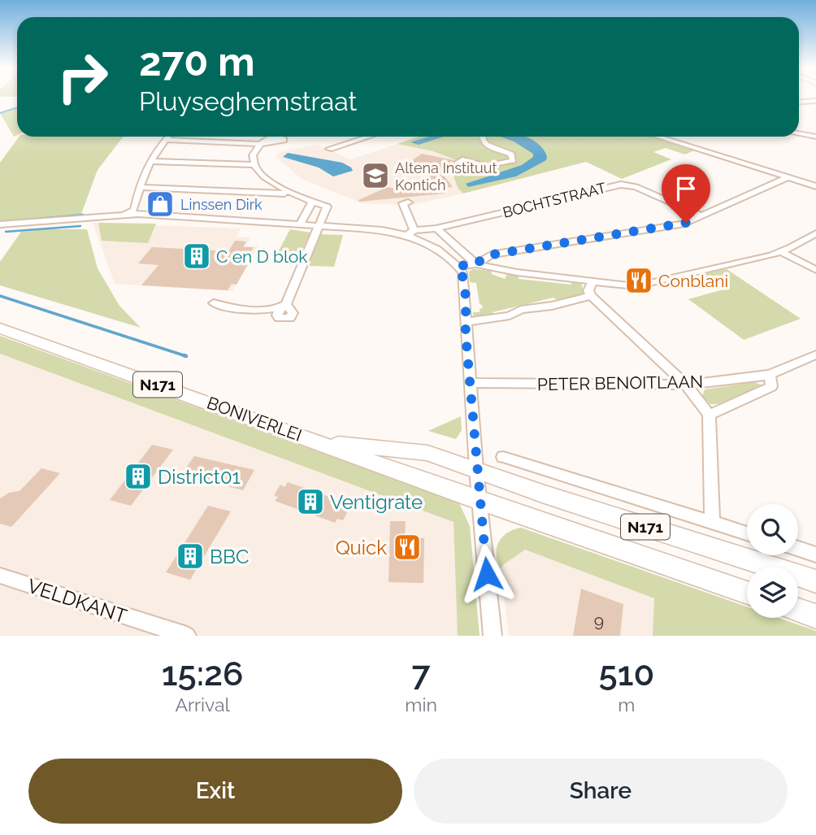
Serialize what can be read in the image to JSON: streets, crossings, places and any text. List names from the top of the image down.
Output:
{
  "streets": {
    "highway": ["N171", "BONIVERLEI"],
    "street": ["BOCHTSTRAAT", "PETER BENOITLAAN", "VELDKANT"]
  },
  "crossings": [
    ["N171", "BONIVERLEI"]
  ],
  "places": {
    "school or university": ["Altena Instituut Kontich"],
    "shop": ["Linssen Dirk"],
    "building": [
      "C en D blok",
      "District01",
      "Ventigrate",
      "BBC"
    ],
    "restaurant": ["Conblani", "Quick"]
  },
  "house_numbers": ["9"],
  "page": {
    "turn": ["270 m", "Pluyseghemstraat"],
    "eta": [
      "15:26",
      "Arrival",
      "7",
      "min",
      "510",
      "m"
    ],
    "buttons": ["Exit", "Share"]
  }
}
